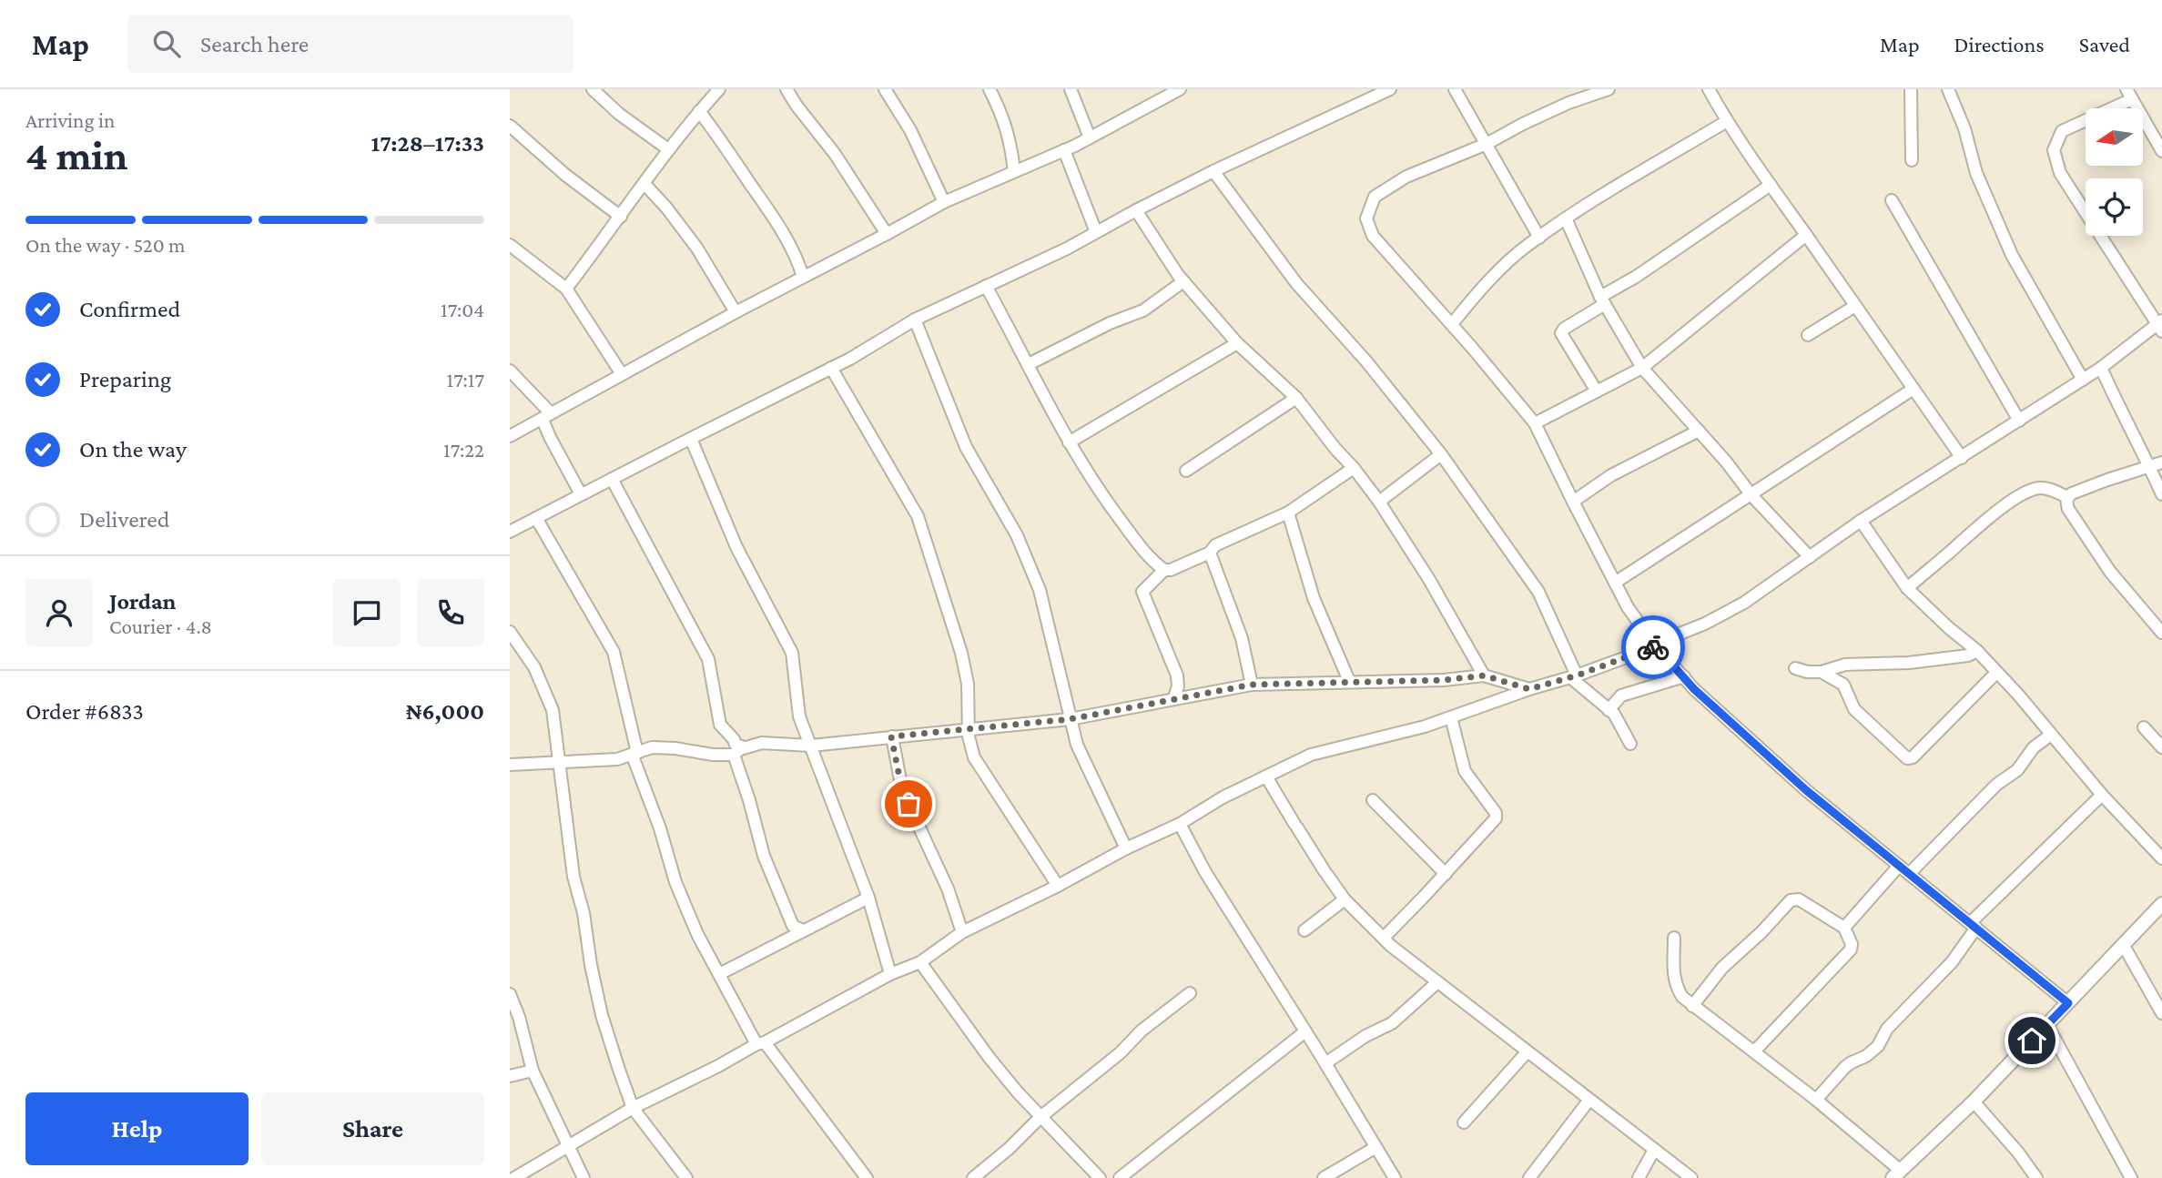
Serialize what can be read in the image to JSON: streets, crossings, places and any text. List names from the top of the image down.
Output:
{
  "north": "left",
  "page": {
    "header": "Map",
    "search": "Search here",
    "nav": ["Map", "Directions", "Saved"],
    "heading": ["4 min", "Arriving in", "17:28–17:33"],
    "panel": [
      "Jordan",
      "Courier · 4.8",
      "Order #6833",
      "₦6,000"
    ],
    "bar": "On the way · 520 m",
    "list": [
      ["Confirmed", "17:04"],
      ["Preparing", "17:17"],
      ["On the way", "17:22"],
      "Delivered"
    ],
    "buttons": ["Help", "Share"]
  }
}
